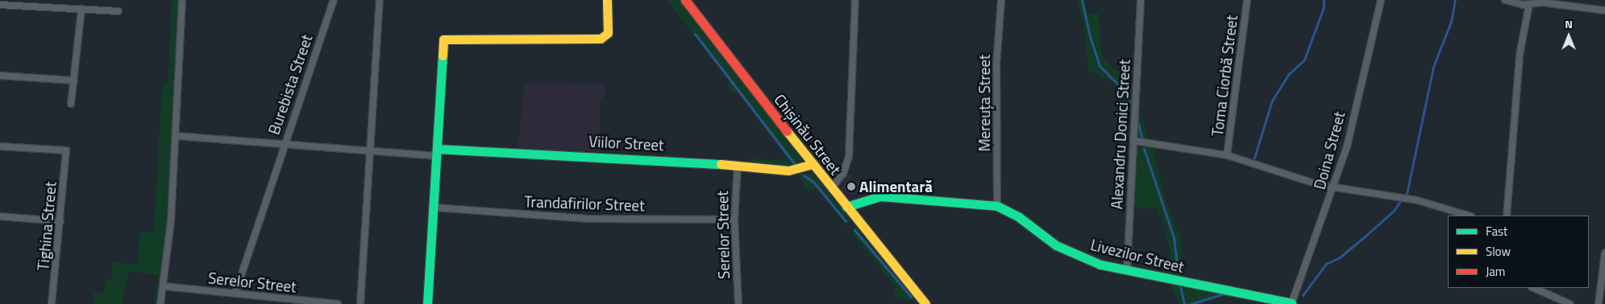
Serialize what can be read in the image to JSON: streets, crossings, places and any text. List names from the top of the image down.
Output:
{
  "streets": {
    "street": [
      "Toma Ciorbă Street",
      "Burebista Street",
      "Mereuța Street",
      "Chișinău Street",
      "Alexandru Donici Street",
      "Viilor Street",
      "Doina Street",
      "Trandafirilor Street",
      "Tighina Street",
      "Serelor Street",
      "Livezilor Street"
    ]
  },
  "crossings": [
    ["Toma Ciorbă Street", "Alexandru Donici Street"],
    ["Toma Ciorbă Street", "Doina Street"],
    ["Mereuța Street", "Livezilor Street"],
    ["Chișinău Street", "Viilor Street"],
    ["Chișinău Street", "Livezilor Street"],
    ["Alexandru Donici Street", "Livezilor Street"],
    ["Viilor Street", "Serelor Street"],
    ["Doina Street", "Livezilor Street"],
    ["Trandafirilor Street", "Serelor Street"]
  ],
  "places": ["Alimentară"],
  "legend": ["Fast", "Slow", "Jam"],
  "north": "top"
}
